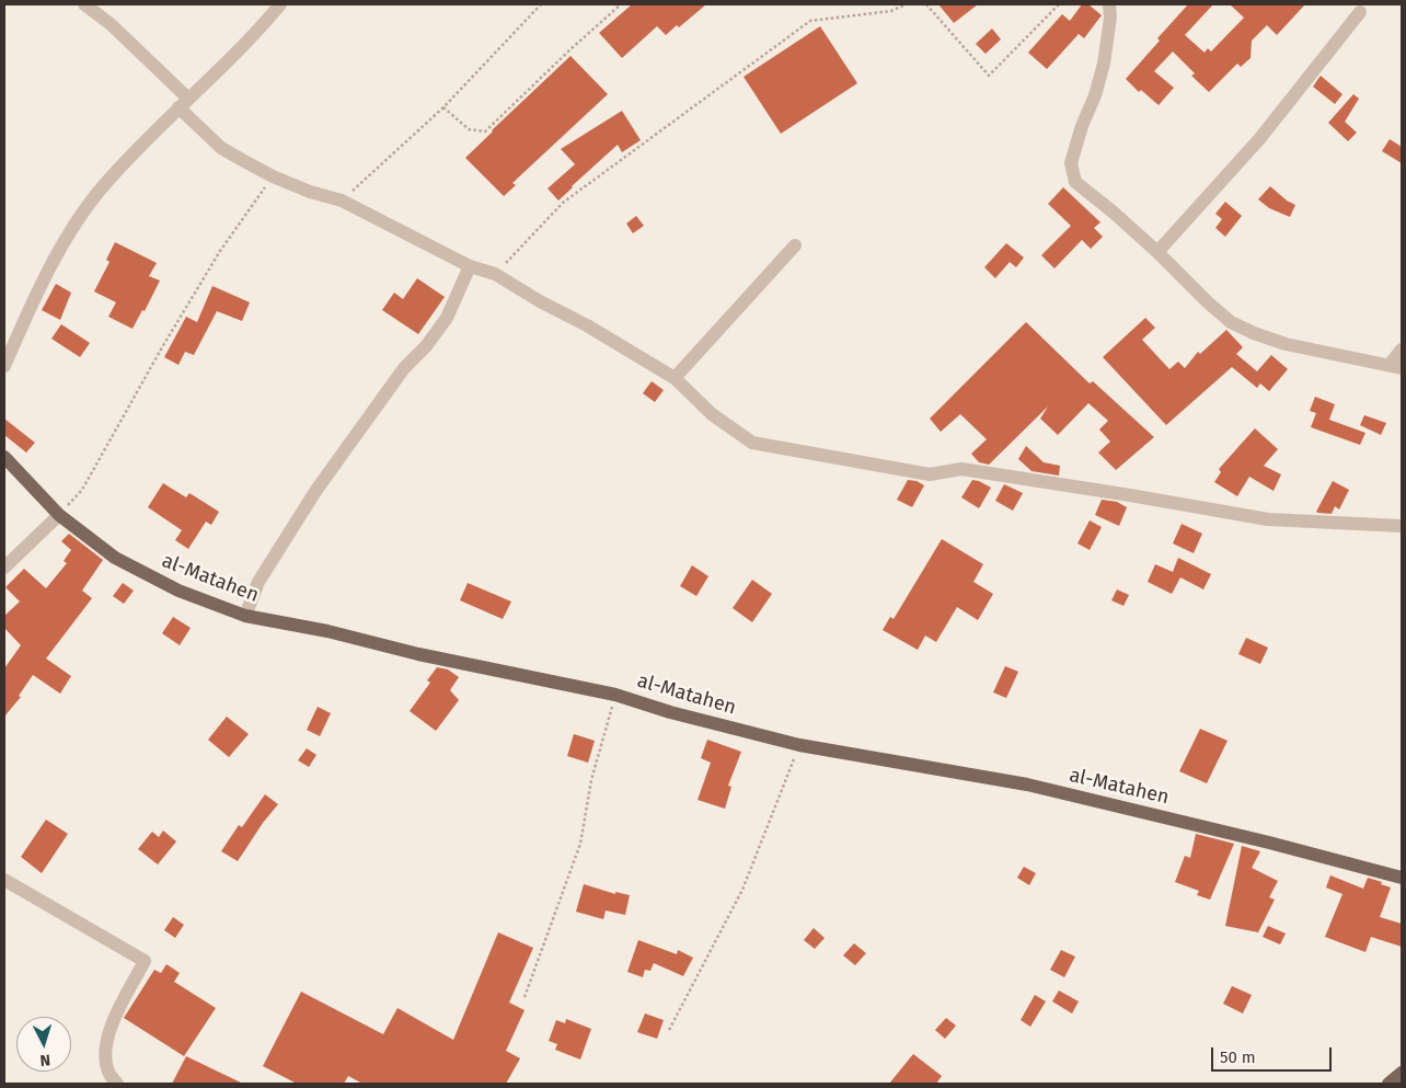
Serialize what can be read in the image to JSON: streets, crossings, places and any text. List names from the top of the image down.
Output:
{
  "streets": {
    "main road": ["al-Matahen"]
  },
  "scale_bar": "50 m",
  "north": "bottom"
}
